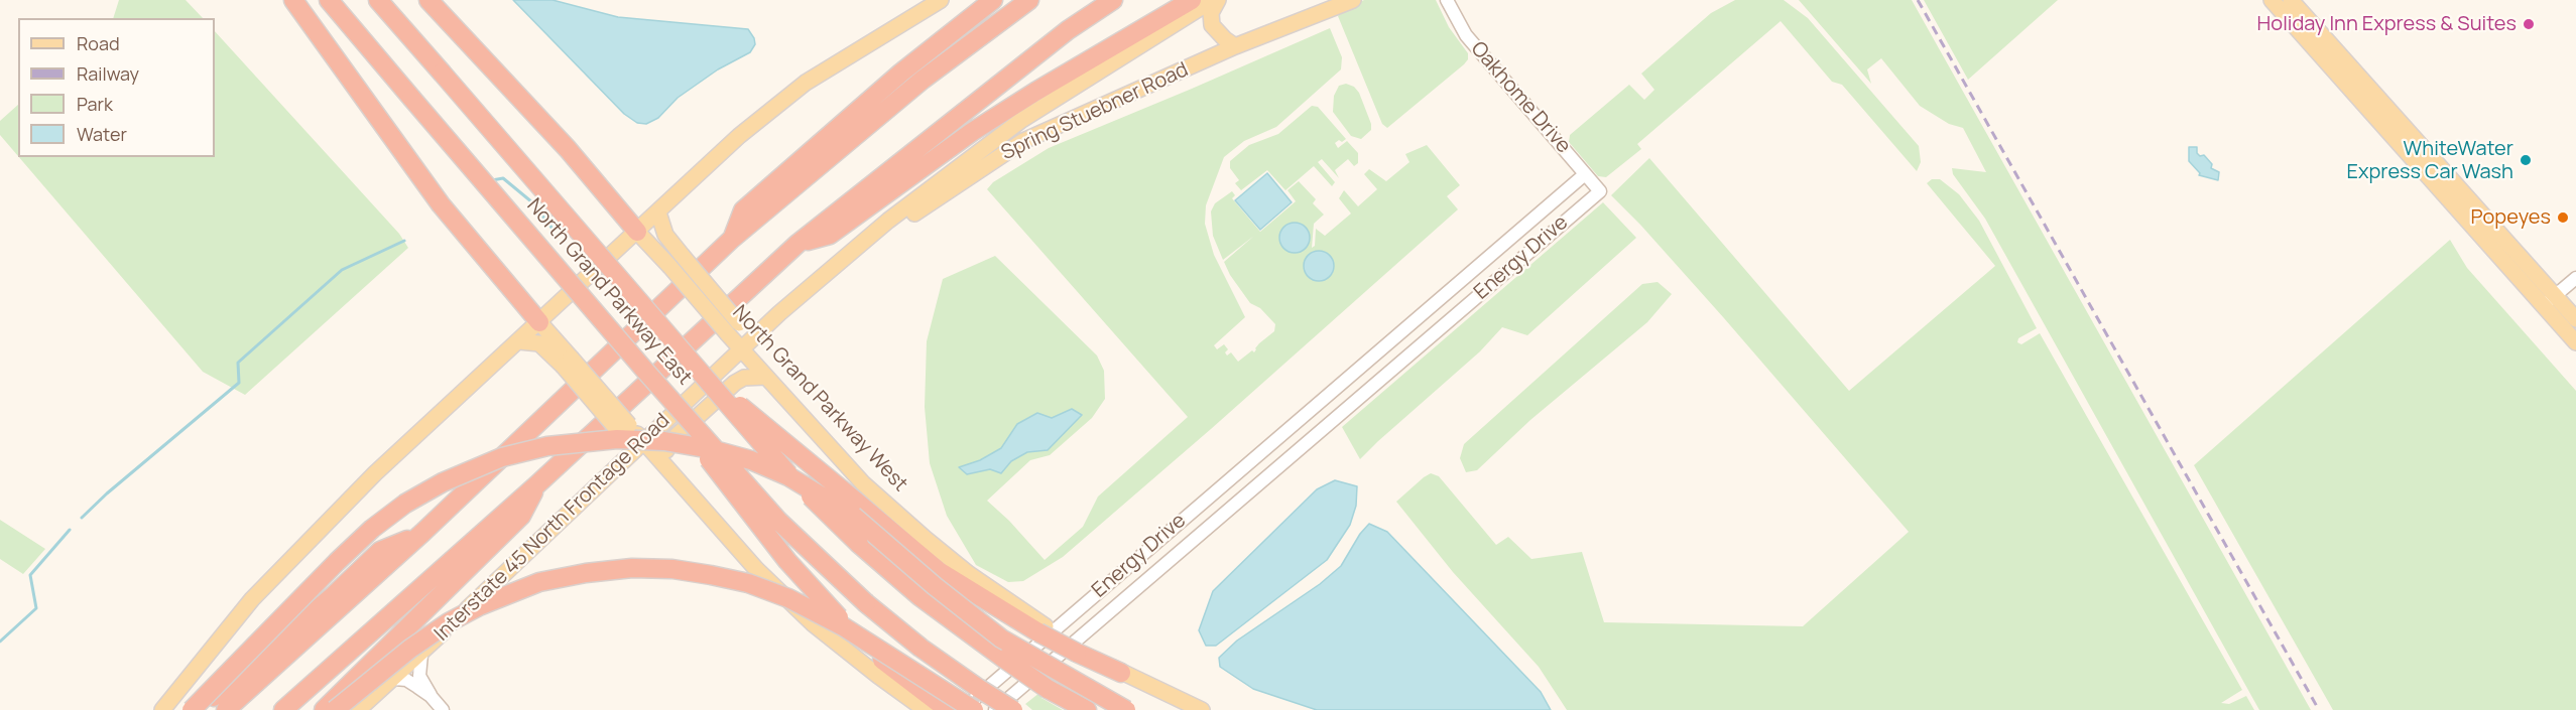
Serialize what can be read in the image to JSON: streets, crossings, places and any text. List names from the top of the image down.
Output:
{
  "streets": {
    "highway": ["North Grand Parkway East"],
    "main road": ["Spring Stuebner Road", "North Grand Parkway West", "Interstate 45 North Frontage Road"],
    "street": ["Oakhome Drive", "Energy Drive"]
  },
  "crossings": [
    ["Oakhome Drive", "Energy Drive"],
    ["Spring Stuebner Road", "Interstate 45 North Frontage Road"],
    ["North Grand Parkway West", "Interstate 45 North Frontage Road"]
  ],
  "places": ["Holiday Inn Express & Suites", "WhiteWater Express Car Wash", "Popeyes"],
  "legend": [
    "Road",
    "Railway",
    "Park",
    "Water"
  ]
}
